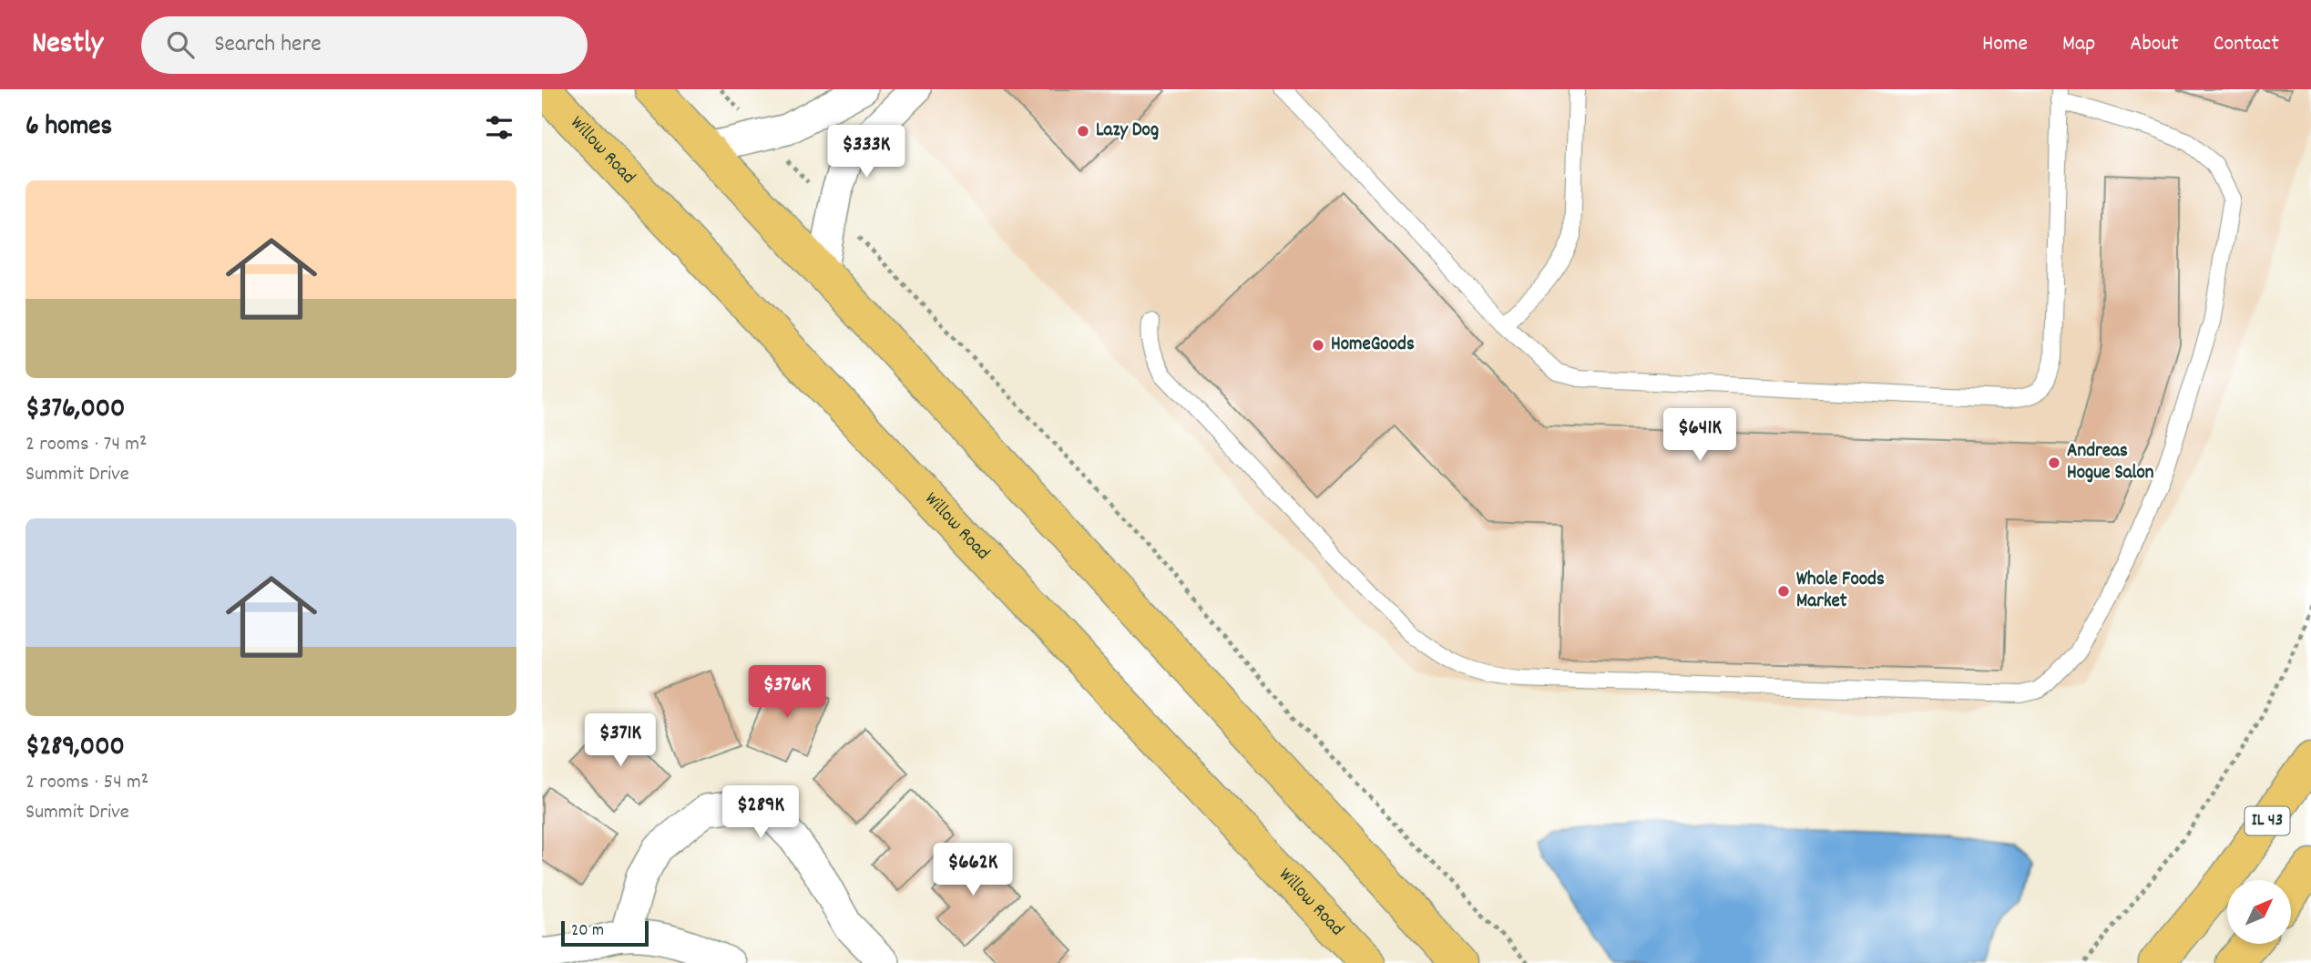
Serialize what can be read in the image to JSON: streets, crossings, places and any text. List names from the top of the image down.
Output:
{
  "streets": {
    "main road": ["Willow Road", "IL 43"]
  },
  "places": [
    "Lazy Dog",
    "HomeGoods",
    "Andreas Hogue Salon",
    "Whole Foods Market"
  ],
  "scale_bar": "20 m",
  "north": "top right",
  "page": {
    "header": "Nestly",
    "search": "Search here",
    "nav": [
      "Home",
      "Map",
      "About",
      "Contact"
    ],
    "heading": "6 homes",
    "price": [
      "$333K",
      "$641K",
      "$376K",
      "$371K",
      "$289K",
      "$662K"
    ],
    "list": [
      {
        "name": "$376,000",
        "note": "2 rooms · 74 m² · Summit Drive"
      },
      {
        "name": "$289,000",
        "note": "2 rooms · 54 m² · Summit Drive"
      }
    ],
    "scale": "20 m"
  }
}
